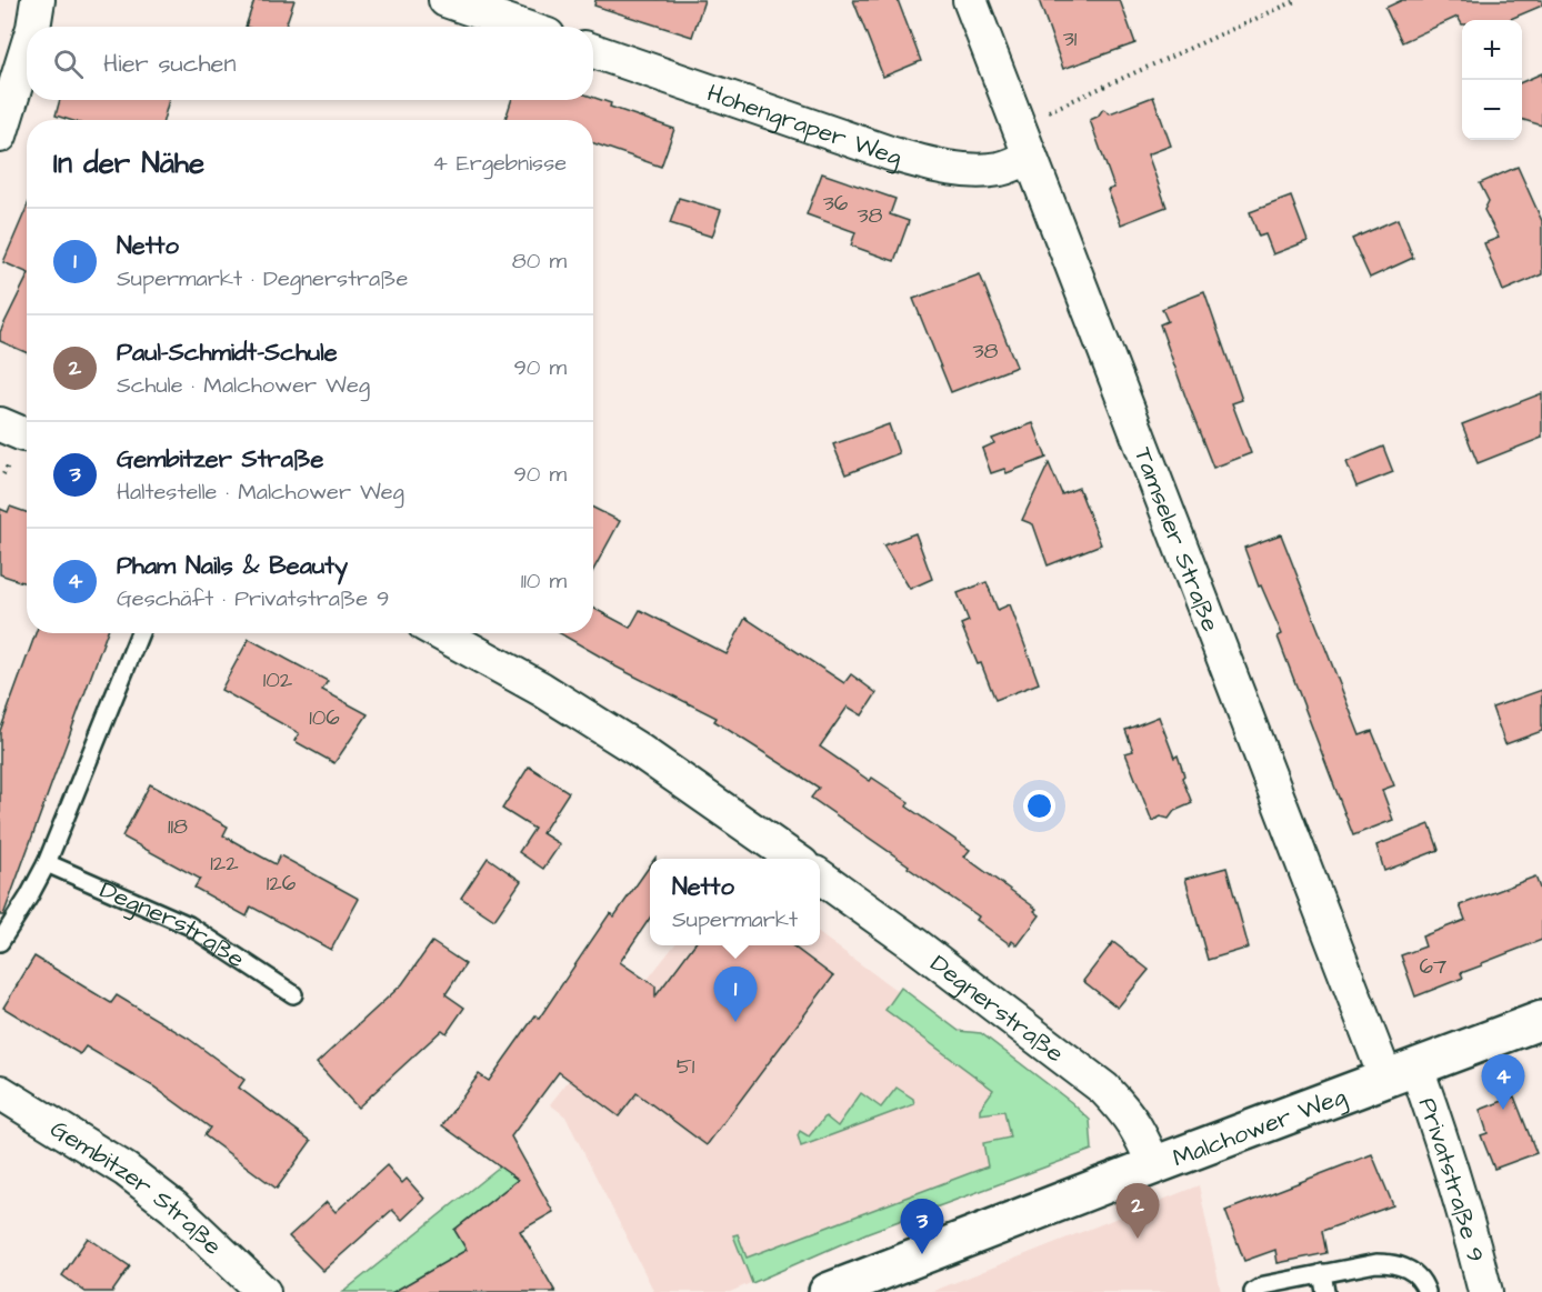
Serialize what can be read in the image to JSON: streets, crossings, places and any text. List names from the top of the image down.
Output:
{
  "streets": {
    "street": [
      "Hohengraper Weg",
      "Tamseler Straße",
      "Degnerstraße",
      "Malchower Weg",
      "Privatstraße 9",
      "Gembitzer Straße"
    ]
  },
  "crossings": [
    ["Hohengraper Weg", "Tamseler Straße"],
    ["Tamseler Straße", "Malchower Weg"],
    ["Tamseler Straße", "Privatstraße 9"],
    ["Degnerstraße", "Malchower Weg"],
    ["Malchower Weg", "Privatstraße 9"]
  ],
  "house_numbers": [
    "31",
    "36",
    "38",
    "38",
    "102",
    "106",
    "118",
    "122",
    "126",
    "67",
    "51"
  ],
  "page": {
    "map_buttons": ["+", "−"],
    "search": "Hier suchen",
    "heading": ["In der Nähe", "4 Ergebnisse"],
    "list": [
      {
        "mark": "1",
        "name": "Netto",
        "note": "Supermarkt · Degnerstraße",
        "value": "80 m"
      },
      {
        "mark": "2",
        "name": "Paul-Schmidt-Schule",
        "note": "Schule · Malchower Weg",
        "value": "90 m"
      },
      {
        "mark": "3",
        "name": "Gembitzer Straße",
        "note": "Haltestelle · Malchower Weg",
        "value": "90 m"
      },
      {
        "mark": "4",
        "name": "Pham Nails & Beauty",
        "note": "Geschäft · Privatstraße 9",
        "value": "110 m"
      }
    ],
    "popup": ["Netto", "Supermarkt"],
    "pins": [
      "1",
      "4",
      "2",
      "3"
    ]
  }
}
